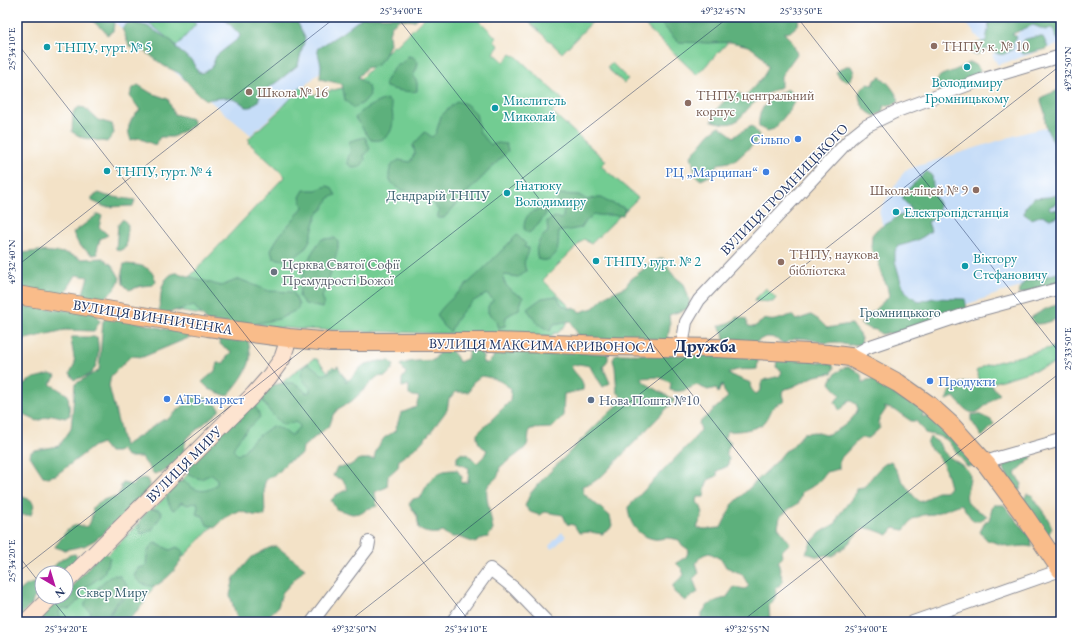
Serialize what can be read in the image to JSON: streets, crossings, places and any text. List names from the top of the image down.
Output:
{
  "streets": {
    "main road": ["ВУЛИЦЯ ВИННИЧЕНКА", "ВУЛИЦЯ МАКСИМА КРИВОНОСА", "ВУЛИЦЯ МИРУ"],
    "street": ["ВУЛИЦЯ ГРОМНИЦЬКОГО"]
  },
  "crossings": [
    ["ВУЛИЦЯ ГРОМНИЦЬКОГО", "ВУЛИЦЯ МАКСИМА КРИВОНОСА"],
    ["ВУЛИЦЯ ВИННИЧЕНКА", "ВУЛИЦЯ МАКСИМА КРИВОНОСА"],
    ["ВУЛИЦЯ ВИННИЧЕНКА", "ВУЛИЦЯ МИРУ"],
    ["ВУЛИЦЯ МАКСИМА КРИВОНОСА", "ВУЛИЦЯ МИРУ"]
  ],
  "districts": ["Дружба"],
  "parks": ["Дендрарій ТНПУ", "Громницького", "Сквер Миру"],
  "places": [
    "ТНПУ, к. № 10",
    "ТНПУ, гурт. № 5",
    "Володимиру Громницькому",
    "Школа № 16",
    "ТНПУ, центральний корпус",
    "Мислитель Миколай",
    "Сільпо",
    "ТНПУ, гурт. № 4",
    "РЦ „Марципан“",
    "Школа-ліцей № 9",
    "Гнатюку Володимиру",
    "Електропідстанція",
    "ТНПУ, гурт. № 2",
    "ТНПУ, наукова бібліотека",
    "Віктору Стефановичу",
    "Церква Святої Софії Премудрості Божої",
    "Продукти",
    "АТБ-маркет",
    "Нова Пошта №10"
  ],
  "north": "bottom right",
  "coordinates": [
    "25°34'00\"E",
    "49°32'45\"N",
    "25°33'50\"E",
    "25°34'10\"E",
    "49°32'50\"N",
    "49°32'40\"N",
    "25°34'20\"E",
    "49°32'55\"N"
  ]
}
